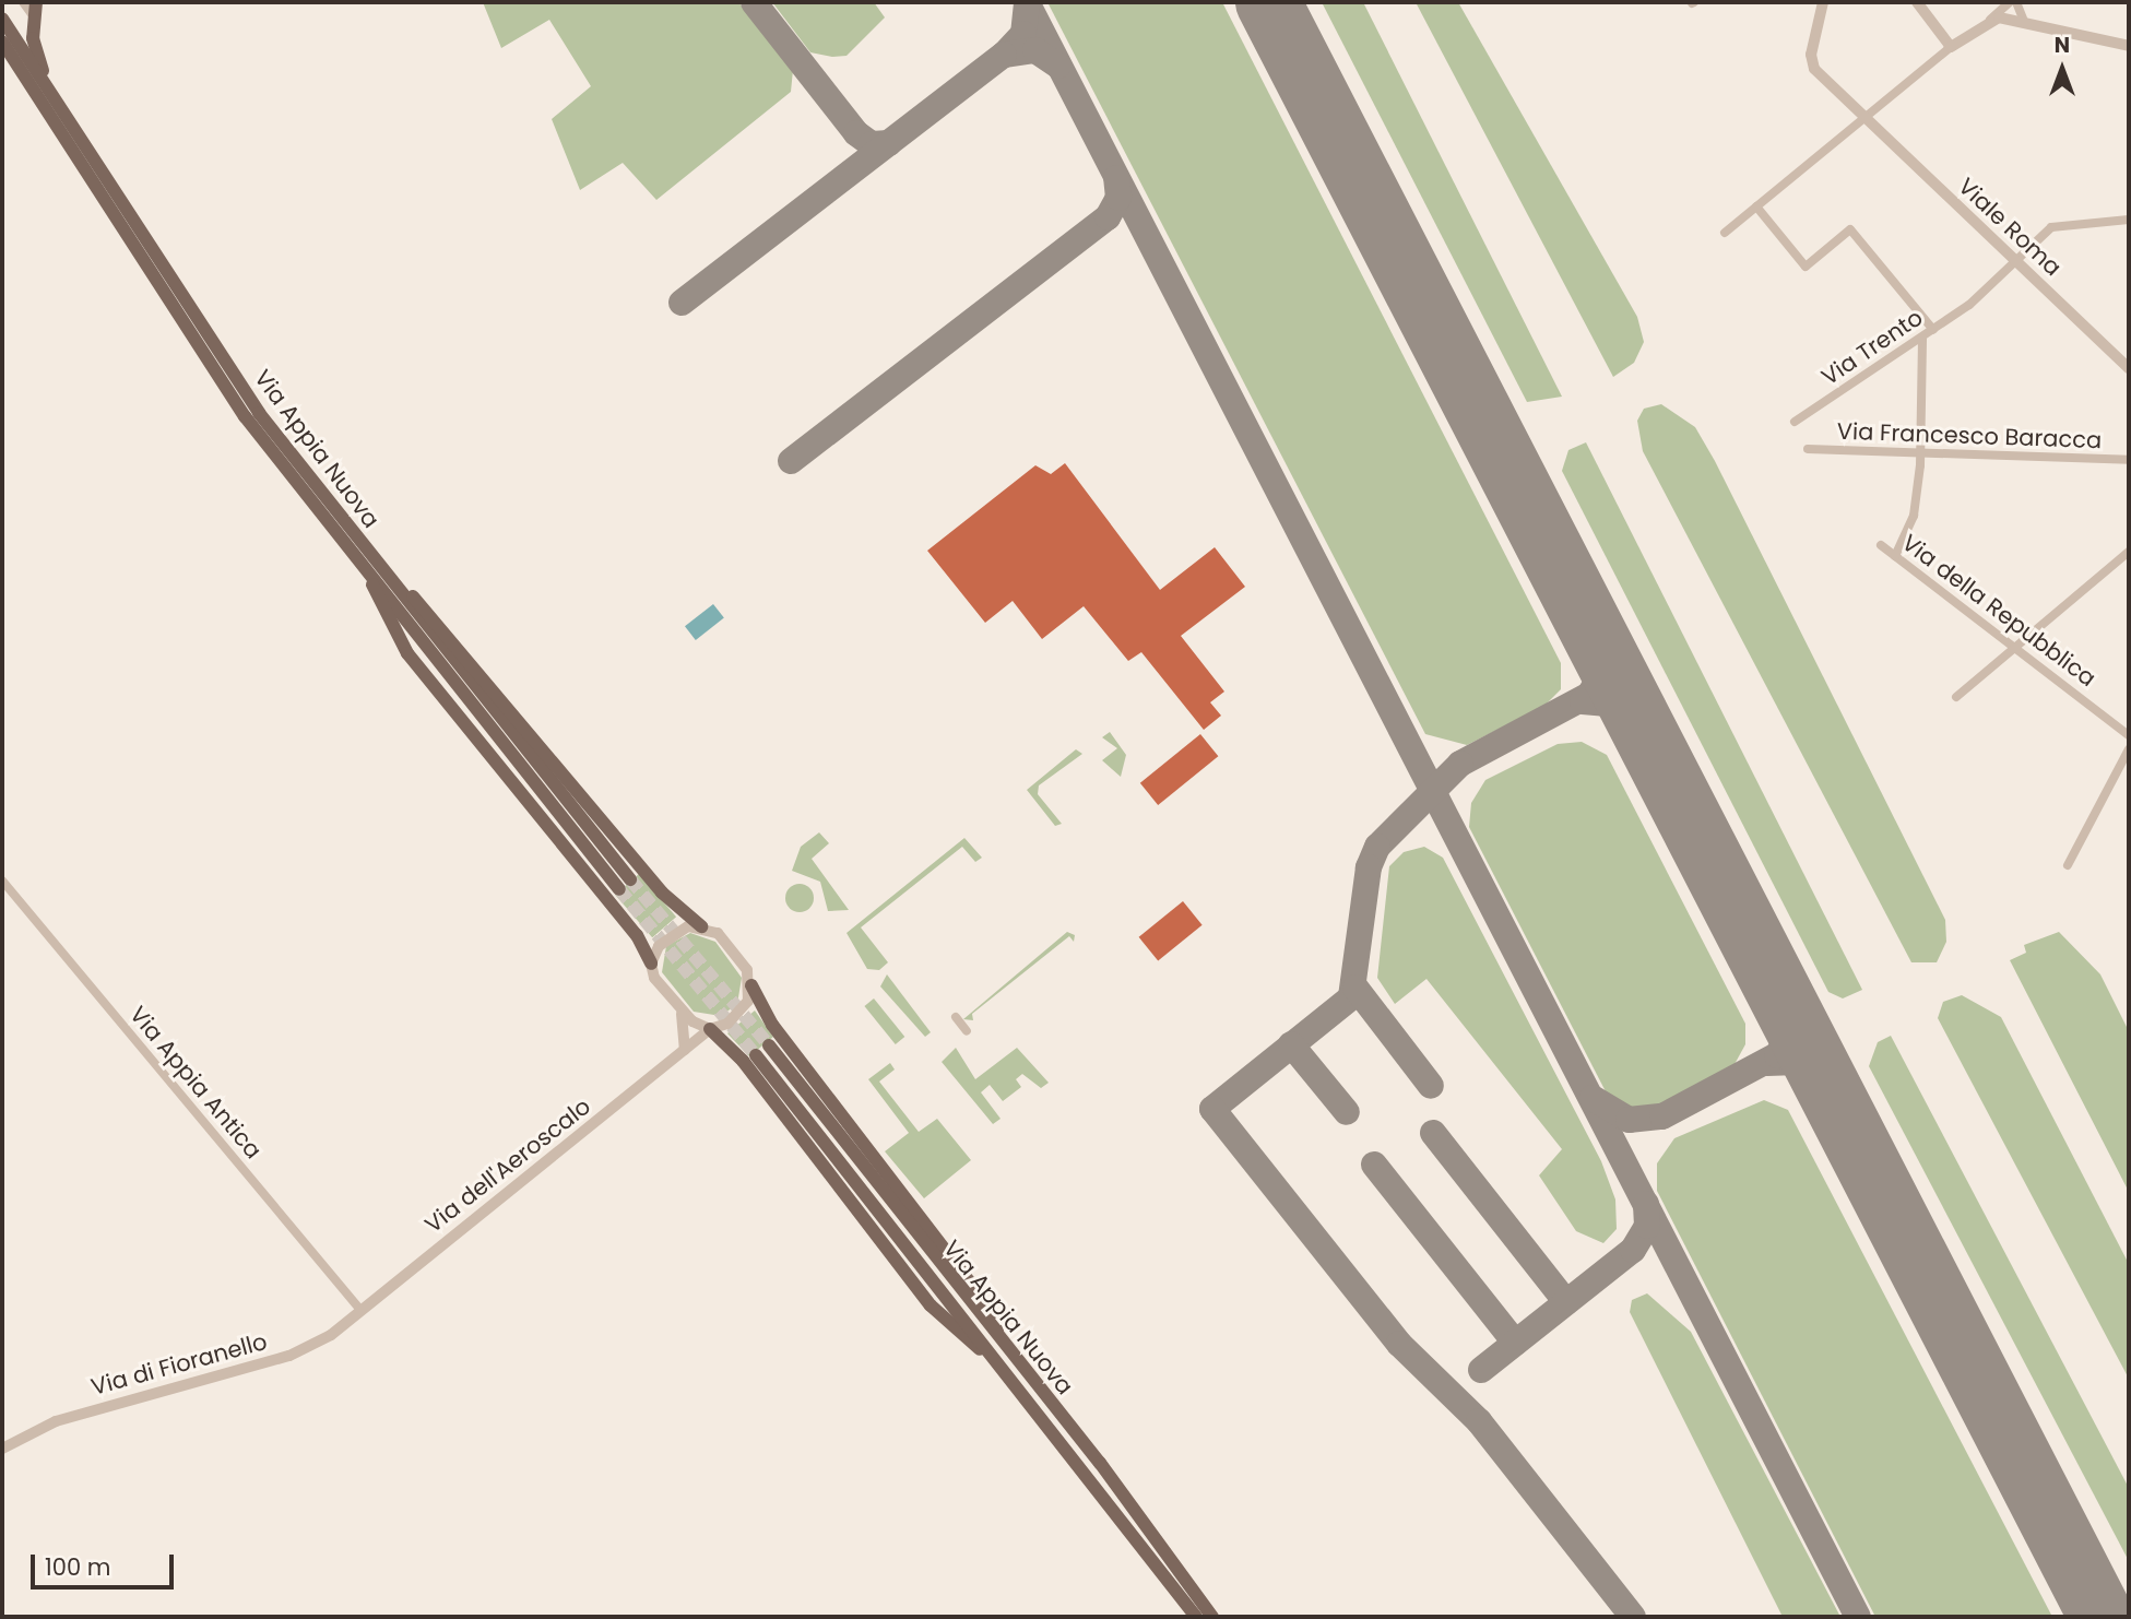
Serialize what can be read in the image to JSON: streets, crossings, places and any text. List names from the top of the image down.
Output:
{
  "streets": {
    "main road": ["Via Appia Nuova"],
    "street": [
      "Viale Roma",
      "Via Trento",
      "Via Francesco Baracca",
      "Via della Repubblica",
      "Via Appia Antica",
      "Via dell'Aeroscalo",
      "Via di Fioranello"
    ]
  },
  "crossings": [
    ["Viale Roma", "Via Trento"],
    ["Via Appia Antica", "Via dell'Aeroscalo"],
    ["Via Appia Antica", "Via di Fioranello"],
    ["Via dell'Aeroscalo", "Via di Fioranello"]
  ],
  "scale_bar": "100 m",
  "north": "top"
}
